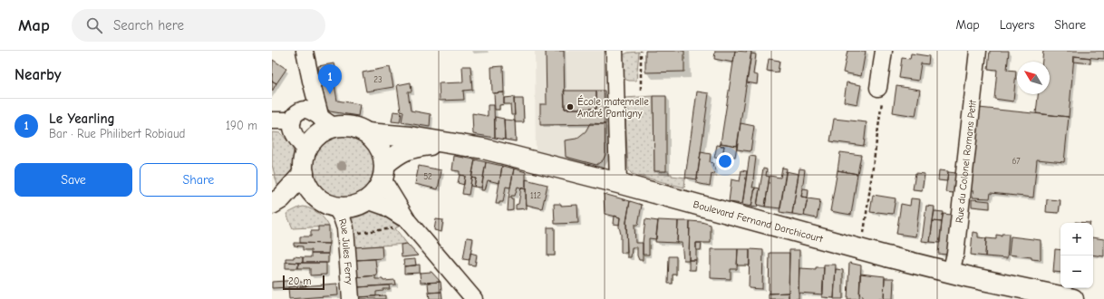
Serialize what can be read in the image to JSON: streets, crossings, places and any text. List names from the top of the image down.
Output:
{
  "streets": {
    "main road": ["Boulevard Fernand Darchicourt"],
    "street": ["Rue du Colonel Romans Petit", "Rue Jules Ferry"]
  },
  "crossings": [
    ["Rue du Colonel Romans Petit", "Boulevard Fernand Darchicourt"],
    ["Boulevard Fernand Darchicourt", "Rue Jules Ferry"]
  ],
  "places": ["École maternelle André Pantigny"],
  "house_numbers": [
    "23",
    "67",
    "52",
    "112"
  ],
  "scale_bar": "20 m",
  "north": "top left",
  "page": {
    "header": "Map",
    "search": "Search here",
    "nav": ["Map", "Layers", "Share"],
    "heading": "Nearby",
    "pins": "1",
    "list": [
      {
        "mark": "1",
        "name": "Le Yearling",
        "note": "Bar · Rue Philibert Robiaud",
        "value": "190 m"
      }
    ],
    "buttons": ["Save", "Share"],
    "map_buttons": ["+", "−"],
    "scale": "20 m"
  }
}
